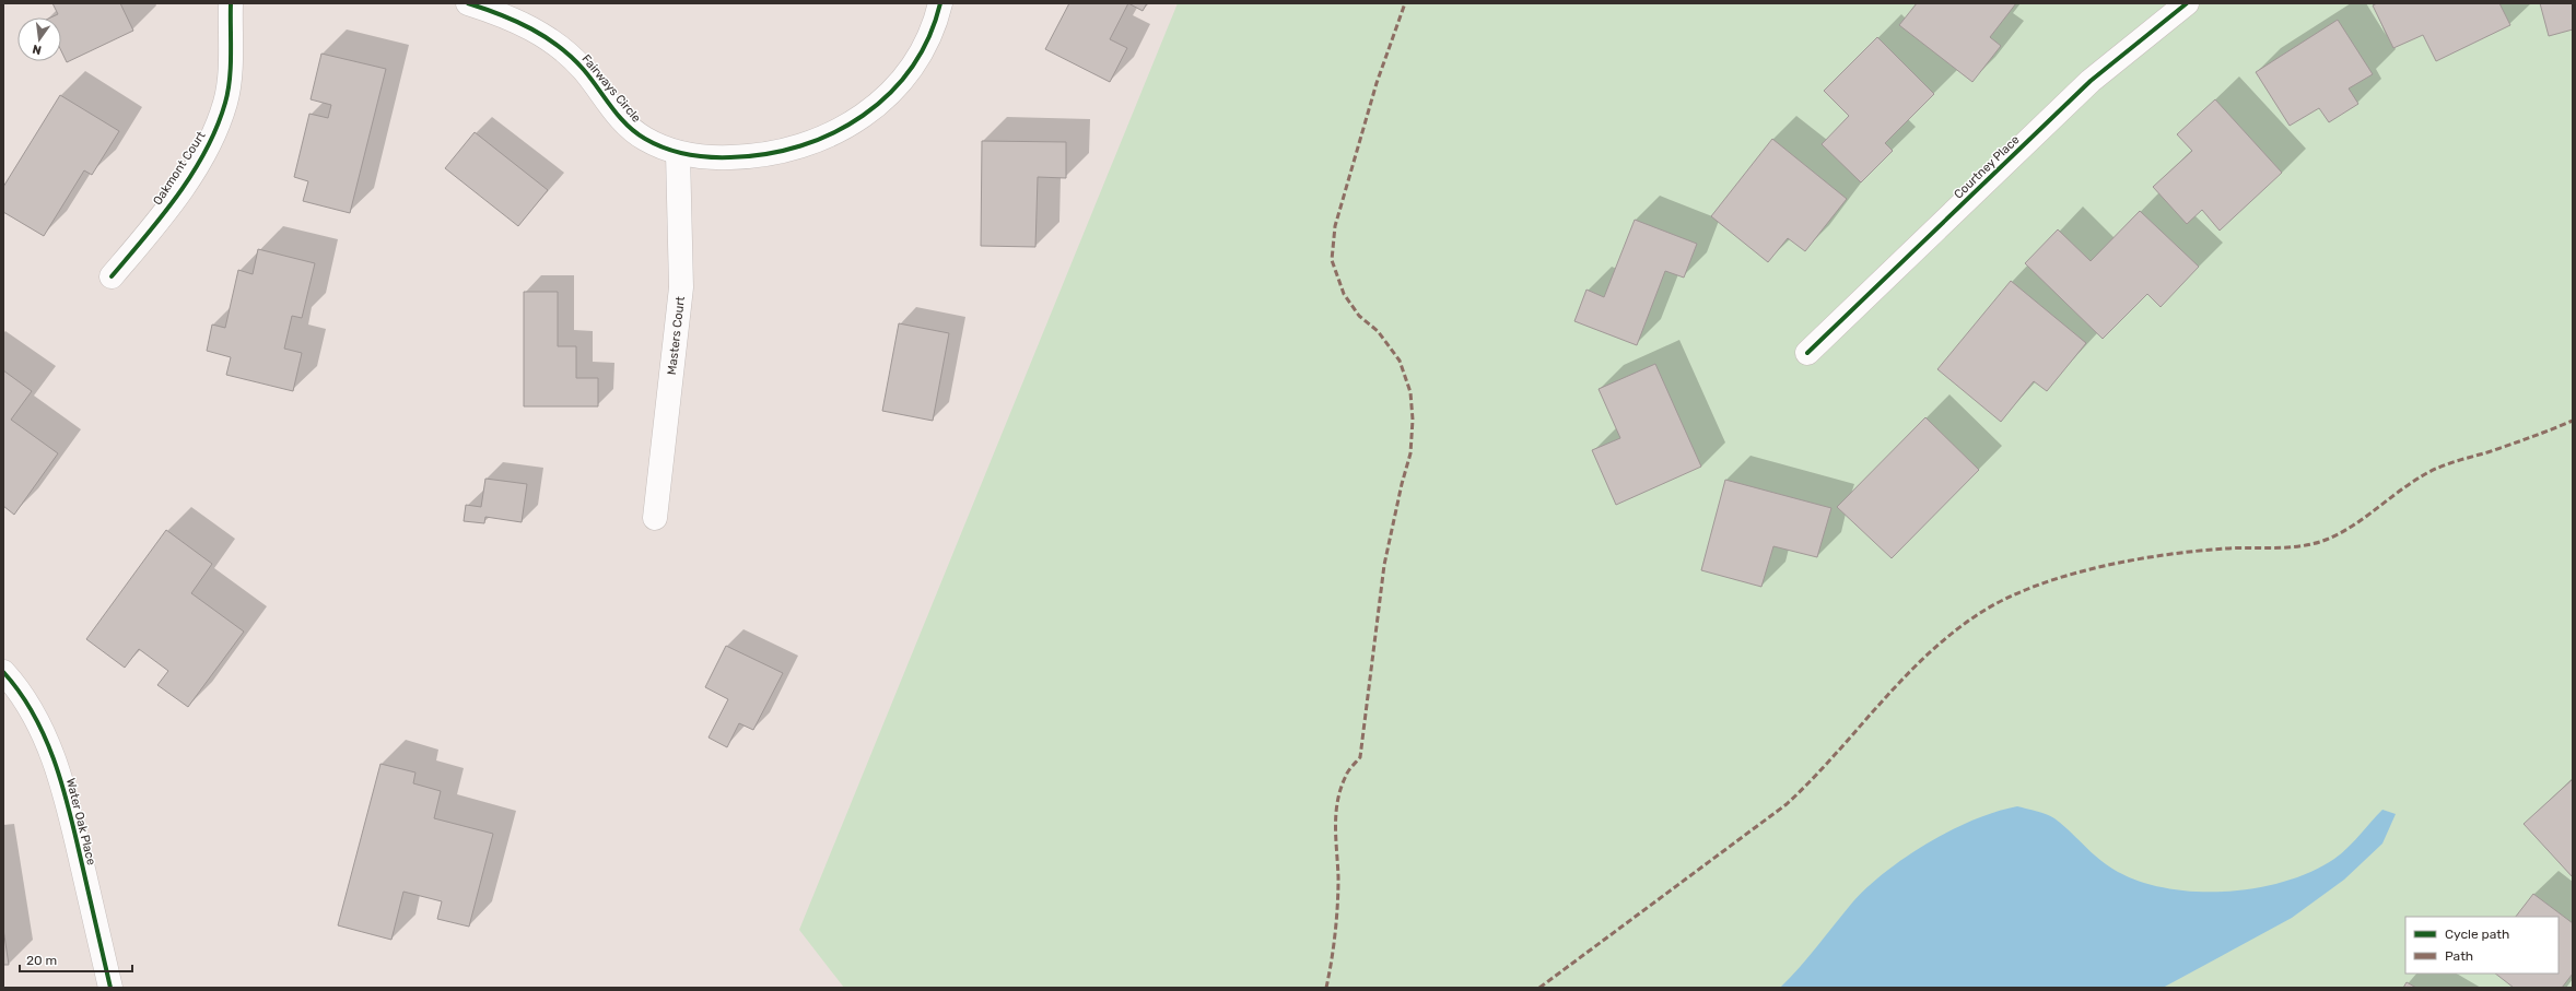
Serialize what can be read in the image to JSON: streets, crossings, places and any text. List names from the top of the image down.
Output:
{
  "streets": {
    "street": [
      "Fairways Circle",
      "Courtney Place",
      "Oakmont Court",
      "Masters Court",
      "Water Oak Place"
    ]
  },
  "crossings": [
    ["Fairways Circle", "Masters Court"]
  ],
  "legend": ["Cycle path", "Path"],
  "scale_bar": "20 m",
  "north": "bottom"
}
